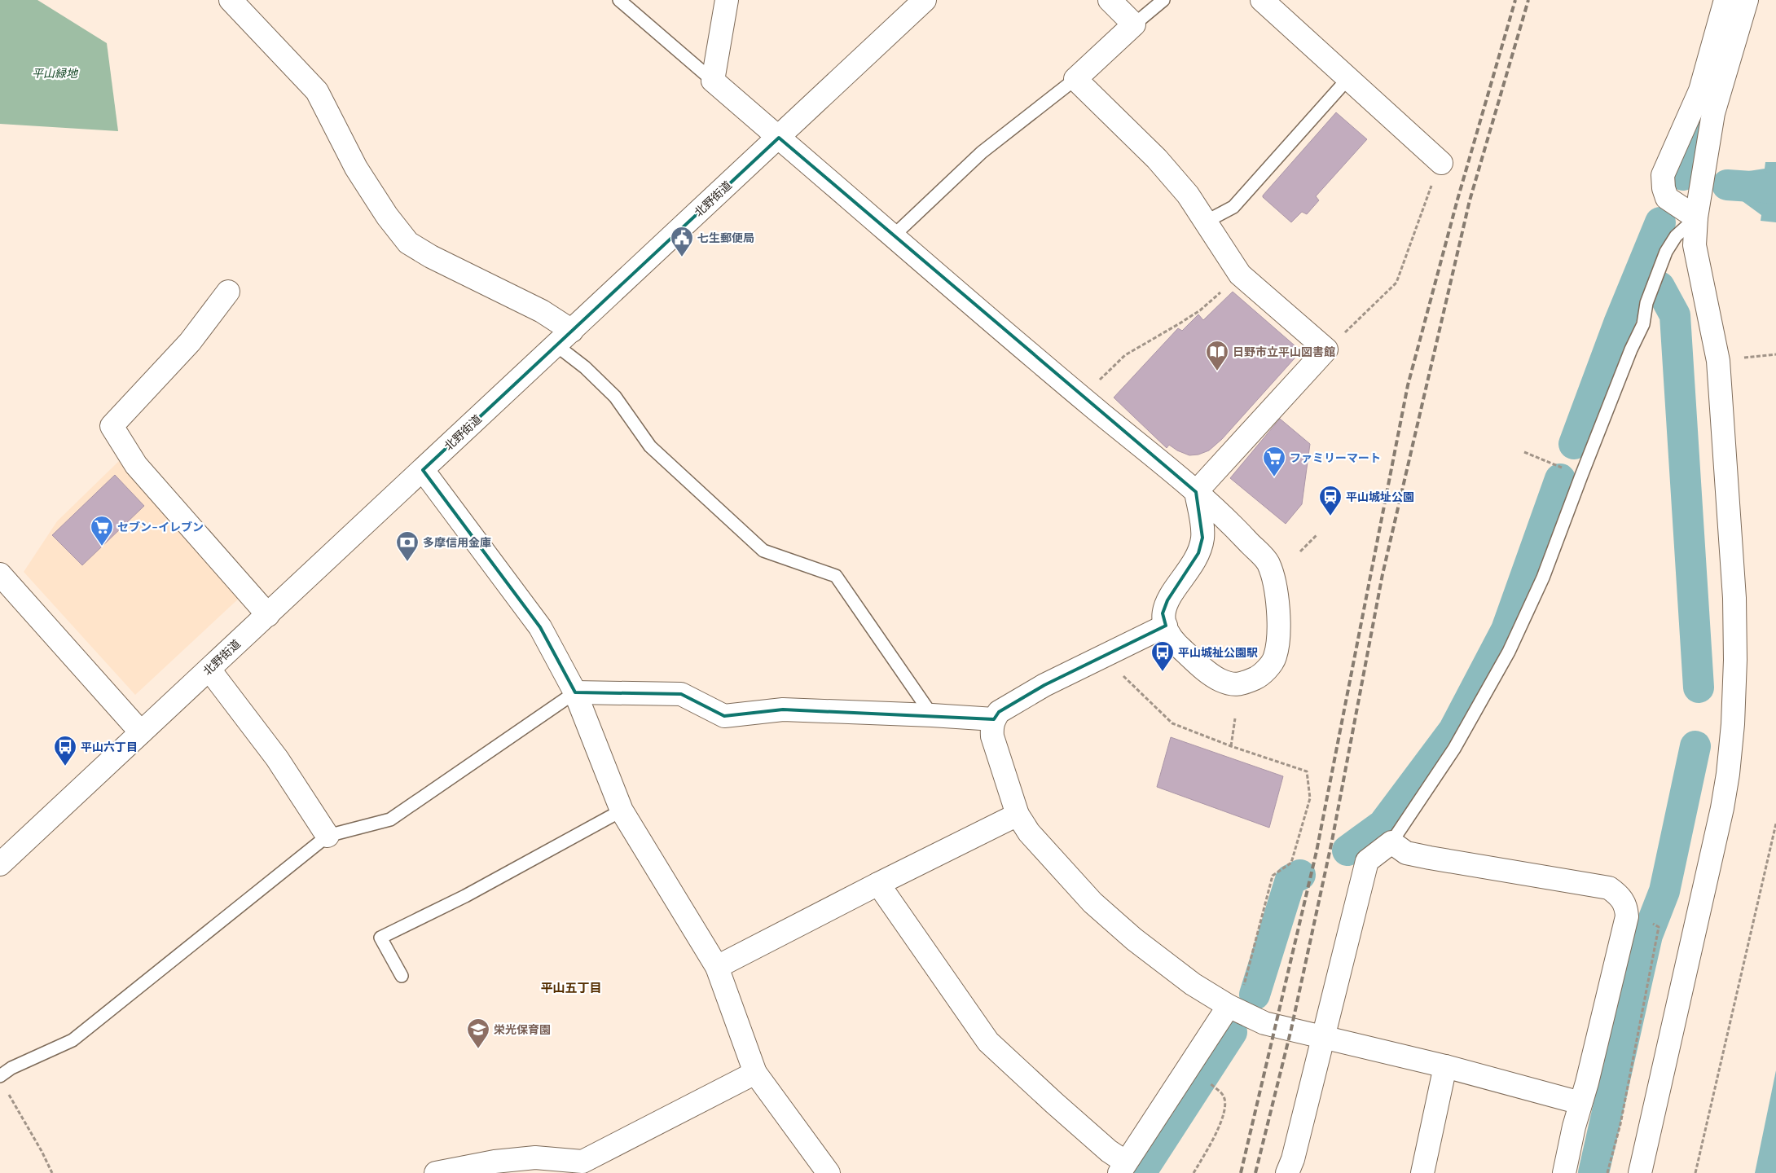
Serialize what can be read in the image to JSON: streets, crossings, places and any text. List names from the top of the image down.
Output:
{
  "streets": {
    "street": ["北野街道"]
  },
  "districts": ["平山五丁目"],
  "parks": ["平山緑地"],
  "places": {
    "public building": ["七生郵便局"],
    "library": ["日野市立平山図書館"],
    "supermarket": ["ファミリーマート", "セブン-イレブン"],
    "station": ["平山城址公園"],
    "bank": ["多摩信用金庫"],
    "bus stop": ["平山城祉公園駅", "平山六丁目"],
    "school or university": ["栄光保育園"]
  }
}
